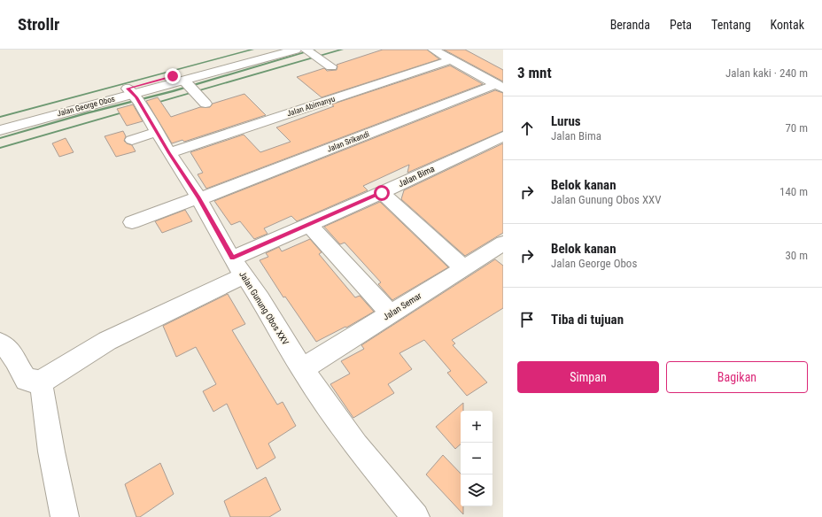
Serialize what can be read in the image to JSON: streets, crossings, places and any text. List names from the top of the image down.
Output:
{
  "streets": {
    "street": [
      "Jalan George Obos",
      "Jalan Abimanyu",
      "Jalan Srikandi",
      "Jalan Bima",
      "Jalan Semar",
      "Jalan Gunung Obos XXV"
    ]
  },
  "crossings": [
    ["Jalan George Obos", "Jalan Gunung Obos XXV"],
    ["Jalan Abimanyu", "Jalan Gunung Obos XXV"],
    ["Jalan Srikandi", "Jalan Gunung Obos XXV"],
    ["Jalan Bima", "Jalan Gunung Obos XXV"],
    ["Jalan Semar", "Jalan Gunung Obos XXV"]
  ],
  "page": {
    "header": "Strollr",
    "nav": [
      "Beranda",
      "Peta",
      "Tentang",
      "Kontak"
    ],
    "heading": ["3 mnt", "Jalan kaki · 240 m"],
    "list": [
      ["Lurus", "Jalan Bima", "70 m"],
      ["Belok kanan", "Jalan Gunung Obos XXV", "140 m"],
      ["Belok kanan", "Jalan George Obos", "30 m"],
      "Tiba di tujuan"
    ],
    "buttons": ["Simpan", "Bagikan"],
    "map_buttons": ["+", "−"]
  }
}
